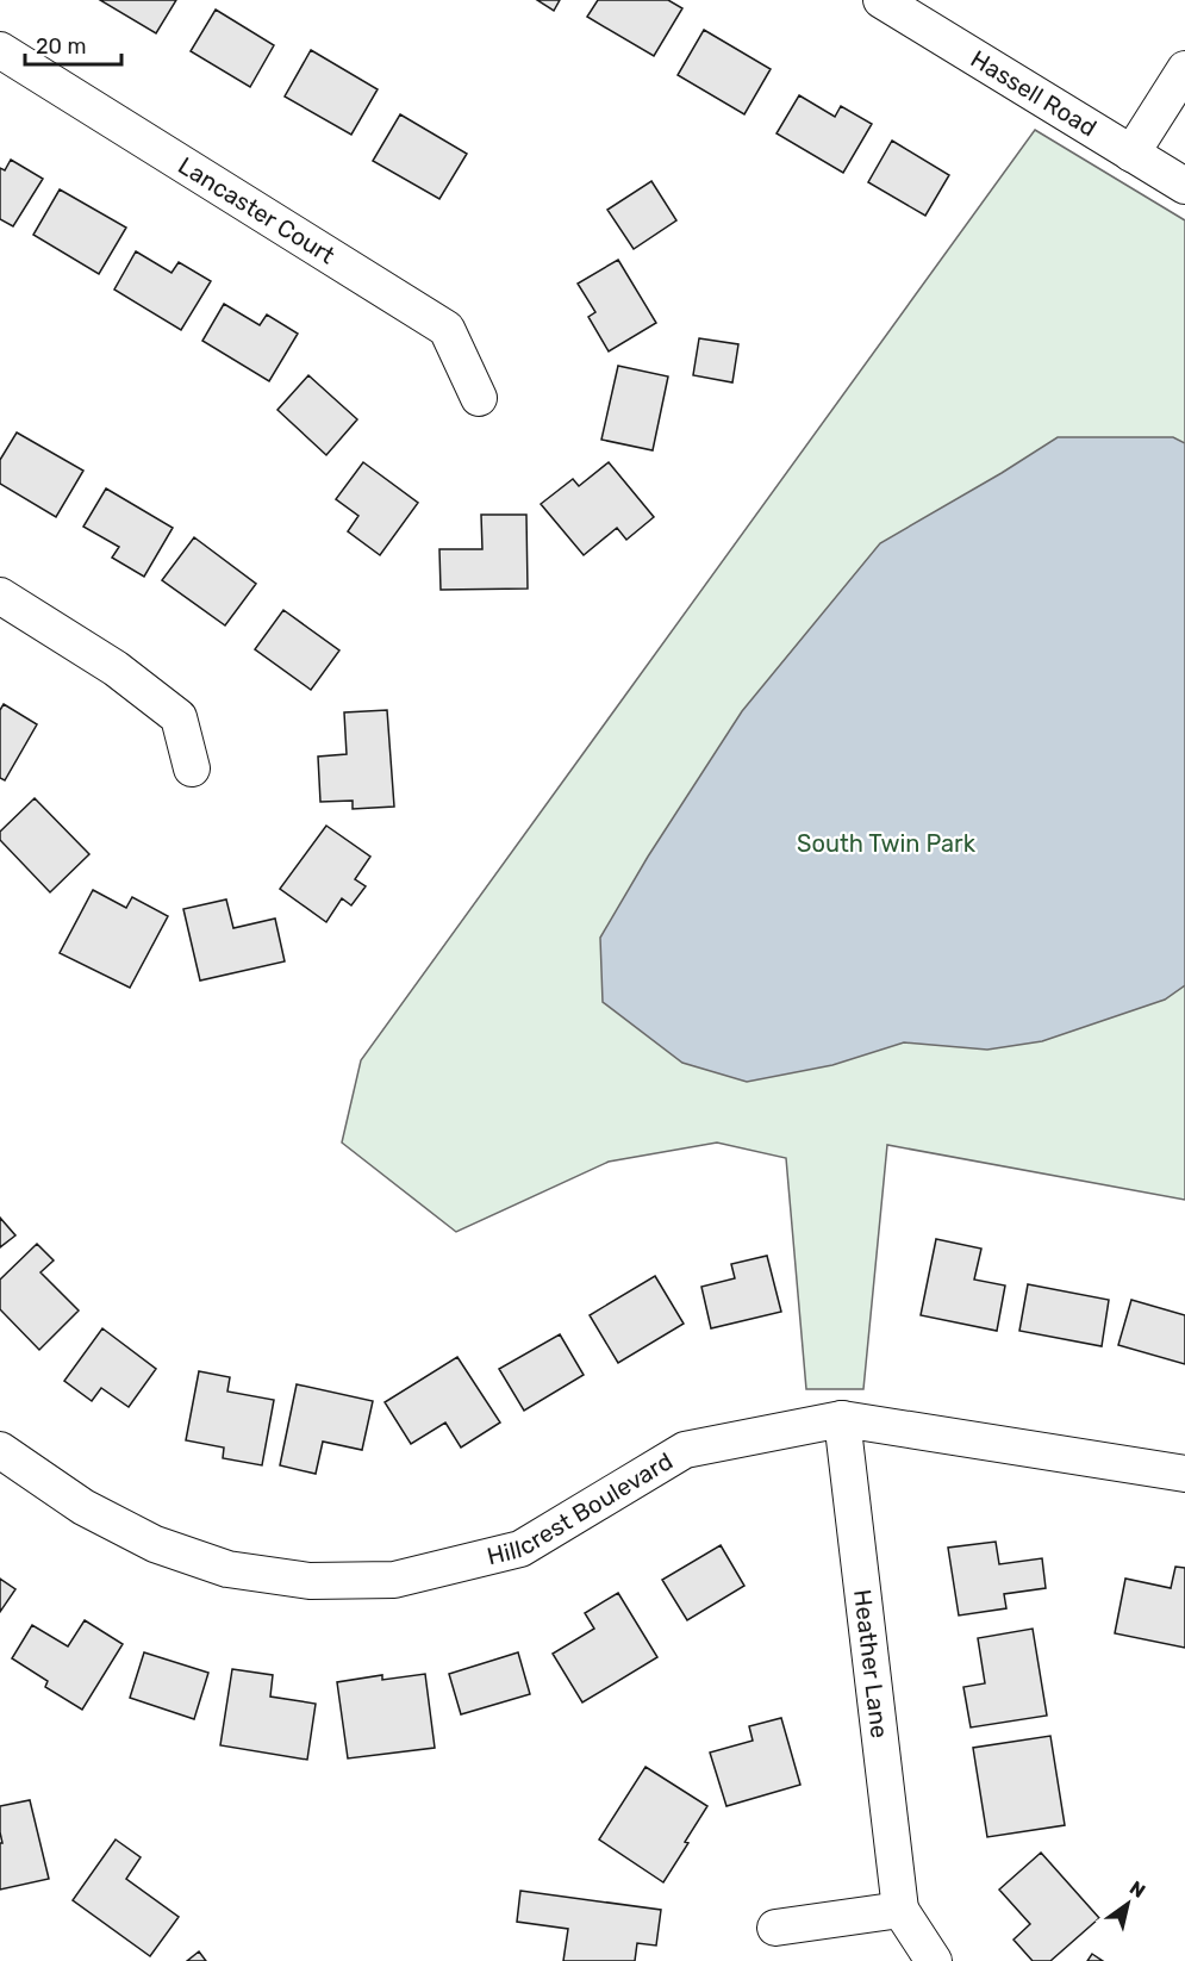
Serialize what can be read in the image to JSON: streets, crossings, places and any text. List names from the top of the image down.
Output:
{
  "streets": {
    "street": [
      "Hassell Road",
      "Lancaster Court",
      "Hillcrest Boulevard",
      "Heather Lane"
    ]
  },
  "crossings": [
    ["Hillcrest Boulevard", "Heather Lane"]
  ],
  "parks": ["South Twin Park"],
  "scale_bar": "20 m",
  "north": "top right"
}
